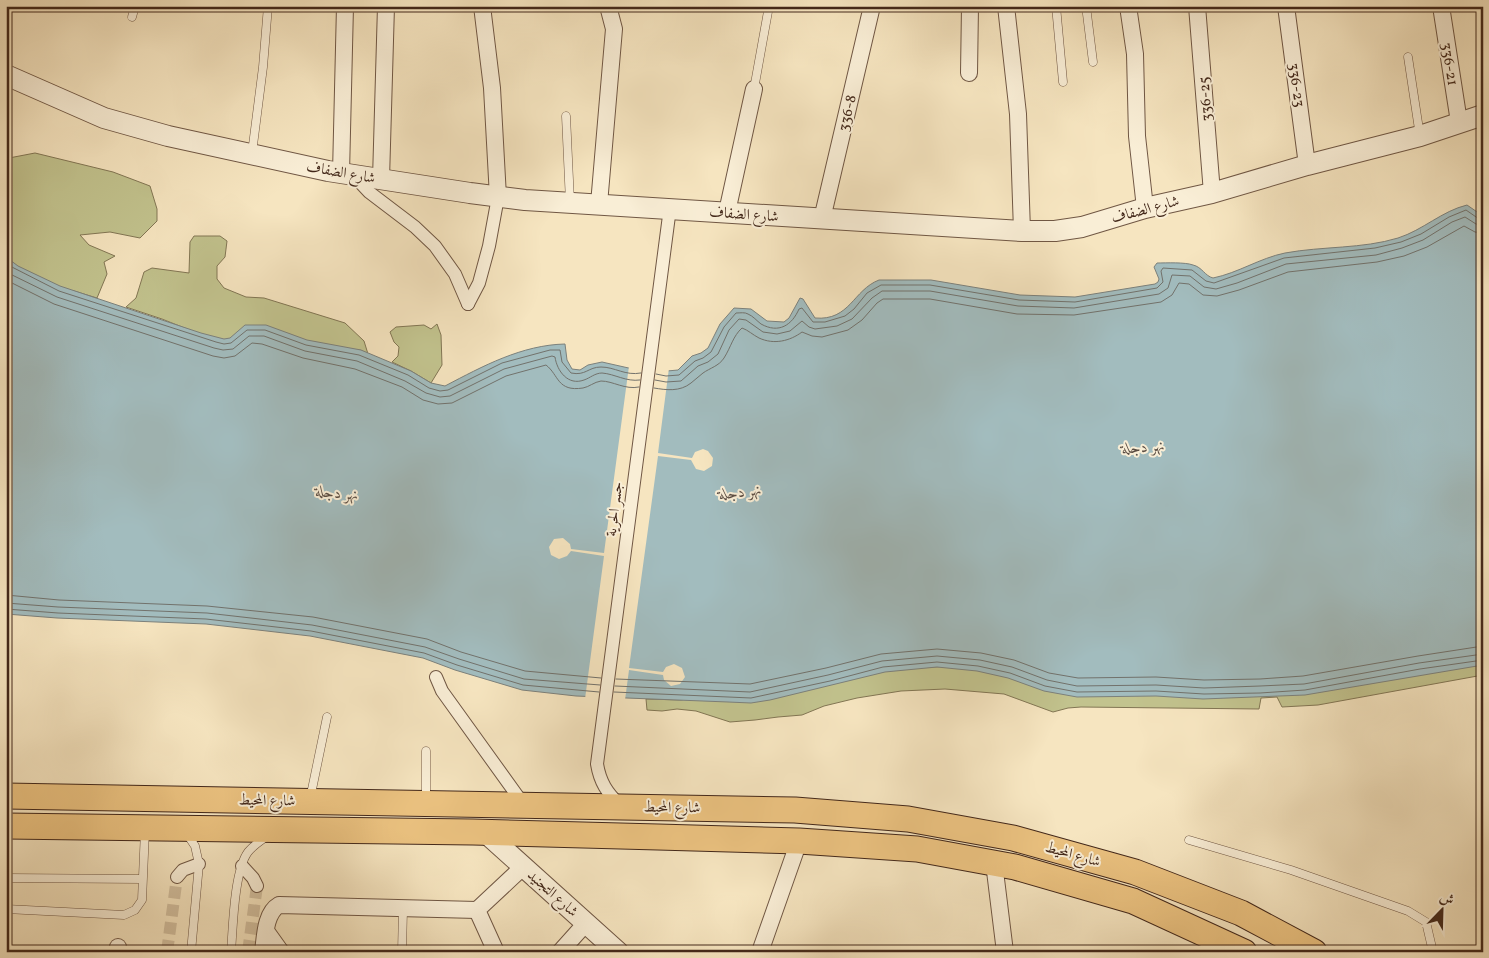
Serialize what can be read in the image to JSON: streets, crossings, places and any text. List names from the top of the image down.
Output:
{
  "streets": {
    "main road": ["شارع المحيط"],
    "street": [
      "336-21",
      "336-23",
      "336-25",
      "336-8",
      "شارع الضفاف",
      "جسر الحرية",
      "شارع التجنيد"
    ]
  },
  "crossings": [
    ["336-21", "شارع الضفاف"],
    ["336-23", "شارع الضفاف"],
    ["336-25", "شارع الضفاف"],
    ["336-8", "شارع الضفاف"],
    ["شارع الضفاف", "جسر الحرية"],
    ["جسر الحرية", "شارع المحيط"],
    ["شارع المحيط", "شارع التجنيد"]
  ],
  "water": ["نهر دجلة"],
  "north": "top right"
}
